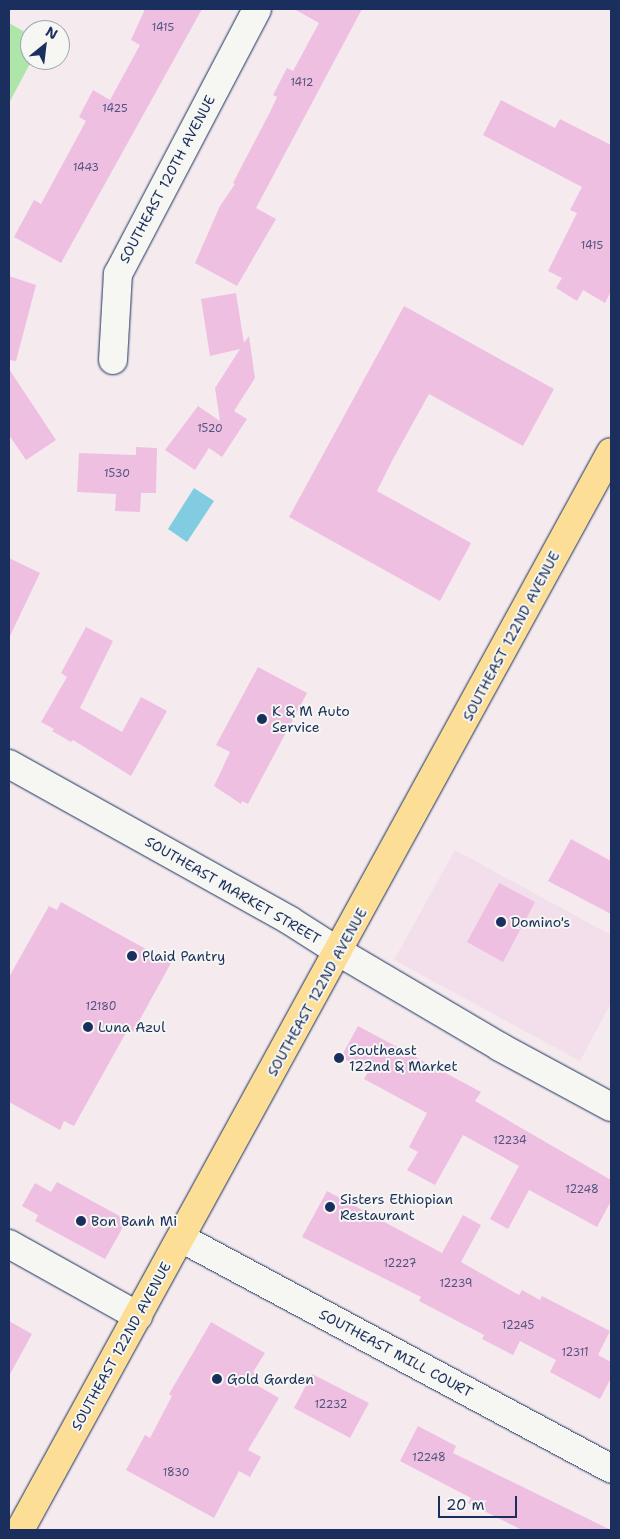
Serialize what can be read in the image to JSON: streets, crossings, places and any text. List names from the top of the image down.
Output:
{
  "streets": {
    "main road": ["SOUTHEAST 122ND AVENUE"],
    "street": ["SOUTHEAST 120TH AVENUE", "SOUTHEAST MARKET STREET", "SOUTHEAST MILL COURT"]
  },
  "crossings": [
    ["SOUTHEAST 122ND AVENUE", "SOUTHEAST MARKET STREET"],
    ["SOUTHEAST 122ND AVENUE", "SOUTHEAST MILL COURT"]
  ],
  "places": [
    "K & M Auto Service",
    "Domino's",
    "Plaid Pantry",
    "Luna Azul",
    "Southeast 122nd & Market",
    "Sisters Ethiopian Restaurant",
    "Bon Banh Mi",
    "Gold Garden"
  ],
  "house_numbers": [
    "1415",
    "1412",
    "1425",
    "1443",
    "1415",
    "1520",
    "1530",
    "12180",
    "12234",
    "12248",
    "12227",
    "12239",
    "12245",
    "12311",
    "12232",
    "12248",
    "1830"
  ],
  "scale_bar": "20 m",
  "north": "top right"
}
